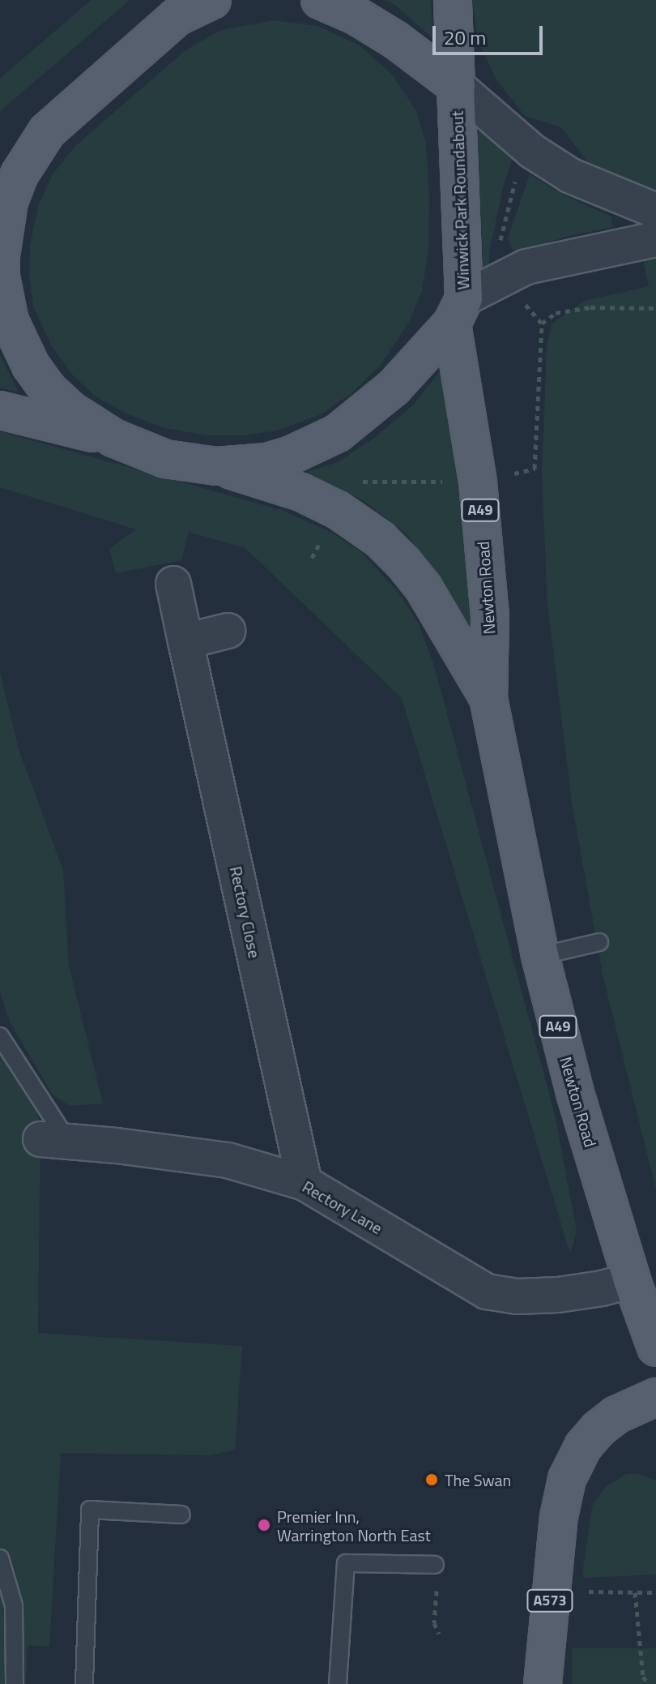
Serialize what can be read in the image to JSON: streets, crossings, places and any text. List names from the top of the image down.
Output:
{
  "streets": {
    "main road": [
      "Winwick Park Roundabout",
      "A49",
      "Newton Road",
      "A573"
    ],
    "street": ["Rectory Close", "Rectory Lane"]
  },
  "crossings": [
    ["Winwick Park Roundabout", "A49"],
    ["Winwick Park Roundabout", "Newton Road"],
    ["A49", "Newton Road"],
    ["Newton Road", "Rectory Lane"],
    ["Rectory Close", "Rectory Lane"]
  ],
  "places": ["The Swan", "Premier Inn, Warrington North East"],
  "scale_bar": "20 m"
}
